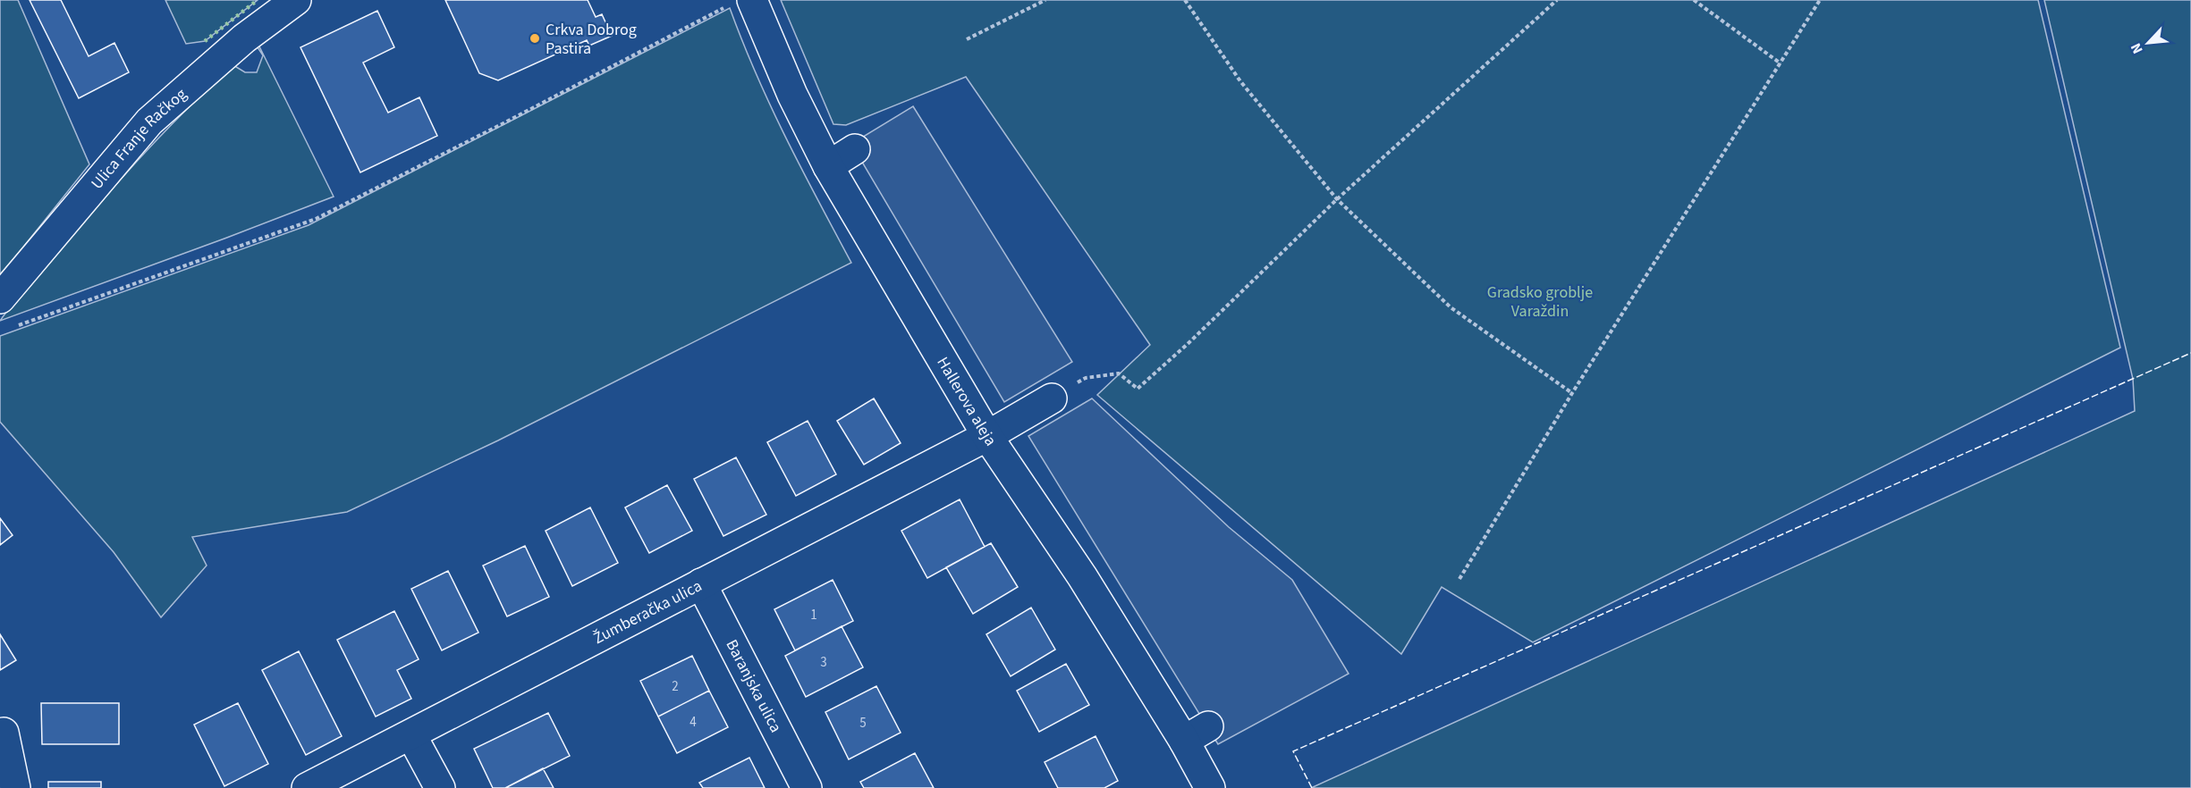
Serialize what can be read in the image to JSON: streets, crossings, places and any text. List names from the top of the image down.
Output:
{
  "streets": {
    "street": [
      "Ulica Franje Račkog",
      "Hallerova aleja",
      "Žumberačka ulica",
      "Baranjska ulica"
    ]
  },
  "crossings": [
    ["Hallerova aleja", "Žumberačka ulica"],
    ["Žumberačka ulica", "Baranjska ulica"]
  ],
  "parks": ["Gradsko groblje Varaždin"],
  "places": ["Crkva Dobrog Pastira"],
  "house_numbers": [
    "1",
    "3",
    "2",
    "4",
    "5"
  ],
  "north": "bottom left"
}
